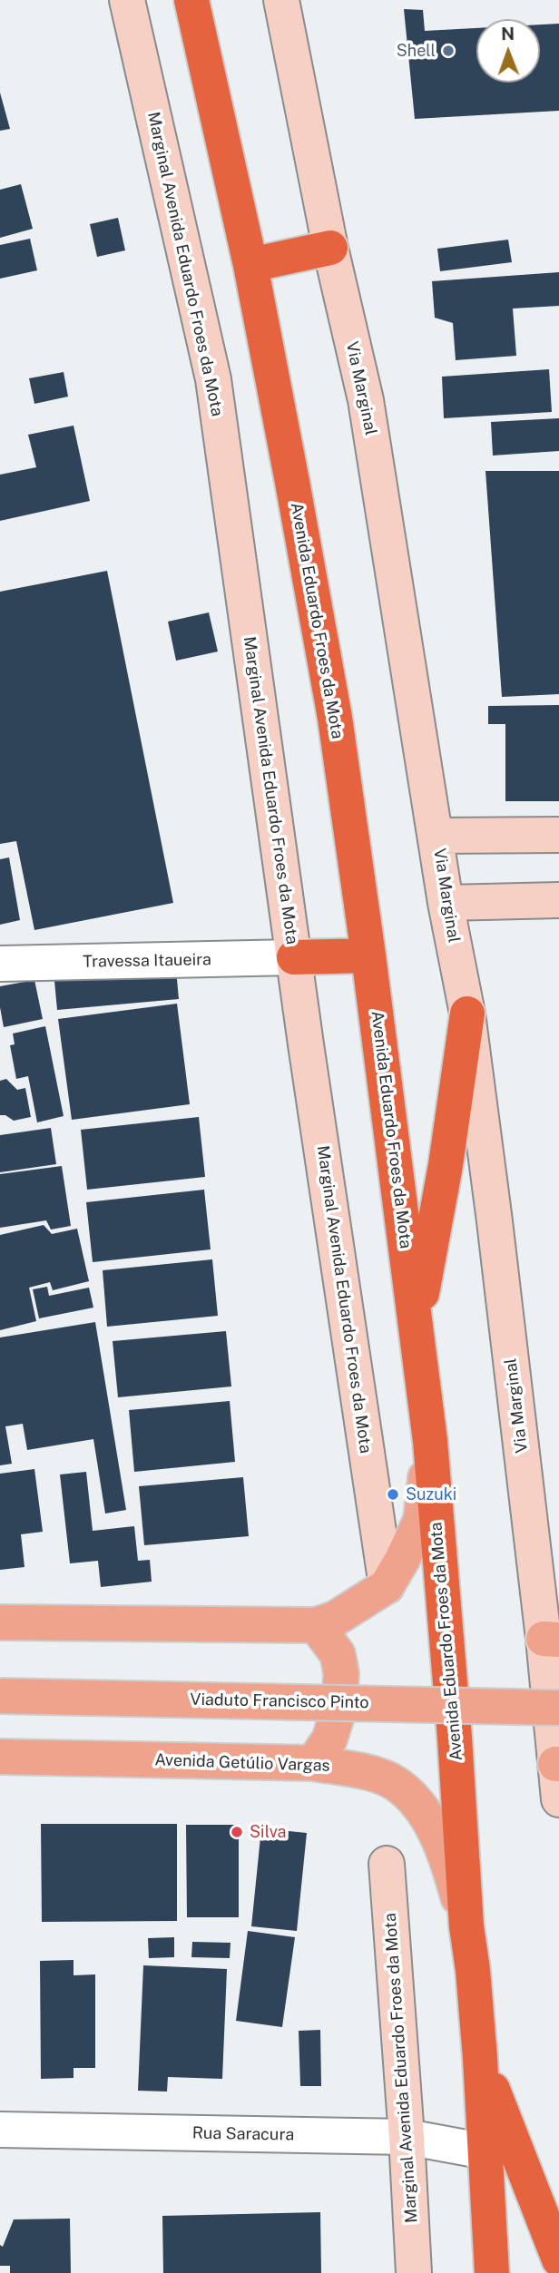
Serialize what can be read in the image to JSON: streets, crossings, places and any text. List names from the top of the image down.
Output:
{
  "streets": {
    "highway": ["Avenida Eduardo Froes da Mota"],
    "main road": ["Viaduto Francisco Pinto", "Avenida Getúlio Vargas"],
    "street": [
      "Marginal Avenida Eduardo Froes da Mota",
      "Via Marginal",
      "Travessa Itaueira",
      "Rua Saracura"
    ]
  },
  "crossings": [
    ["Marginal Avenida Eduardo Froes da Mota", "Travessa Itaueira"],
    ["Marginal Avenida Eduardo Froes da Mota", "Rua Saracura"],
    ["Avenida Eduardo Froes da Mota", "Avenida Getúlio Vargas"],
    ["Avenida Eduardo Froes da Mota", "Rua Saracura"]
  ],
  "places": ["Shell", "Suzuki", "Silva"],
  "north": "top"
}
